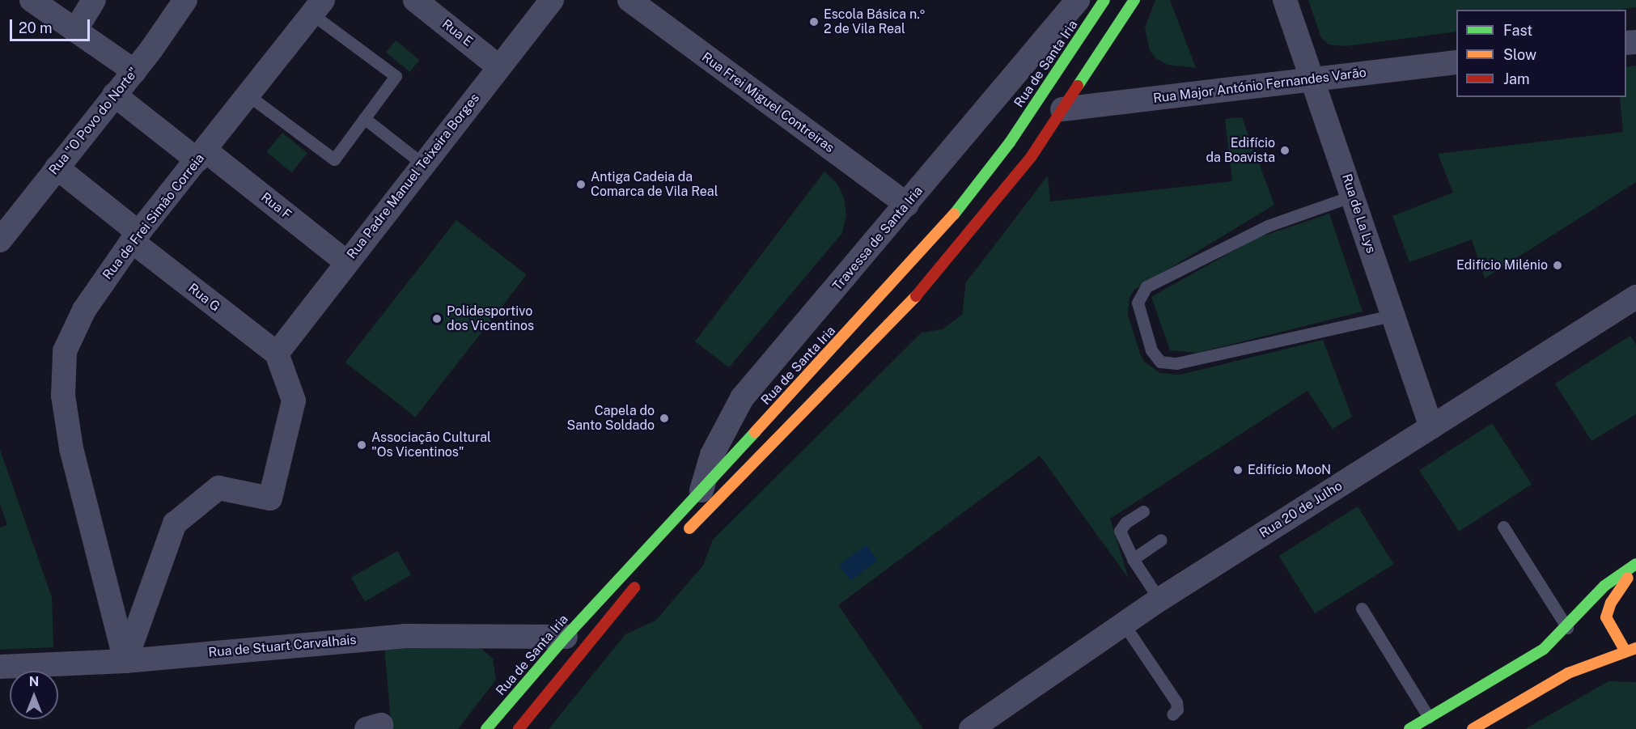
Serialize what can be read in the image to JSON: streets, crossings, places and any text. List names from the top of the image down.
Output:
{
  "streets": {
    "main road": ["Rua de Santa Iria"],
    "street": [
      "Rua E",
      "Rua Major António Fernandes Varão",
      "Rua Frei Miguel Contreiras",
      "Rua \"O Povo do Norte\"",
      "Rua Padre Manuel Teixeira Borges",
      "Rua F",
      "Rua de La Lys",
      "Rua de Frei Simão Correia",
      "Travessa de Santa Iria",
      "Rua G",
      "Rua 20 de Julho",
      "Rua de Stuart Carvalhais"
    ]
  },
  "crossings": [
    ["Rua E", "Rua Padre Manuel Teixeira Borges"],
    ["Rua de Santa Iria", "Travessa de Santa Iria"],
    ["Rua de Santa Iria", "Rua de Stuart Carvalhais"],
    ["Rua Major António Fernandes Varão", "Rua de La Lys"],
    ["Rua Frei Miguel Contreiras", "Travessa de Santa Iria"],
    ["Rua \"O Povo do Norte\"", "Rua F"],
    ["Rua \"O Povo do Norte\"", "Rua G"],
    ["Rua Padre Manuel Teixeira Borges", "Rua F"],
    ["Rua Padre Manuel Teixeira Borges", "Rua G"],
    ["Rua F", "Rua de Frei Simão Correia"],
    ["Rua de La Lys", "Rua 20 de Julho"],
    ["Rua de Frei Simão Correia", "Rua G"],
    ["Rua de Frei Simão Correia", "Rua de Stuart Carvalhais"]
  ],
  "places": [
    "Escola Básica n.º 2 de Vila Real",
    "Edifício da Boavista",
    "Antiga Cadeia da Comarca de Vila Real",
    "Edifício Milénio",
    "Polidesportivo dos Vicentinos",
    "Capela do Santo Soldado",
    "Associação Cultural \"Os Vicentinos\"",
    "Edifício MooN"
  ],
  "legend": ["Fast", "Slow", "Jam"],
  "scale_bar": "20 m",
  "north": "top"
}
